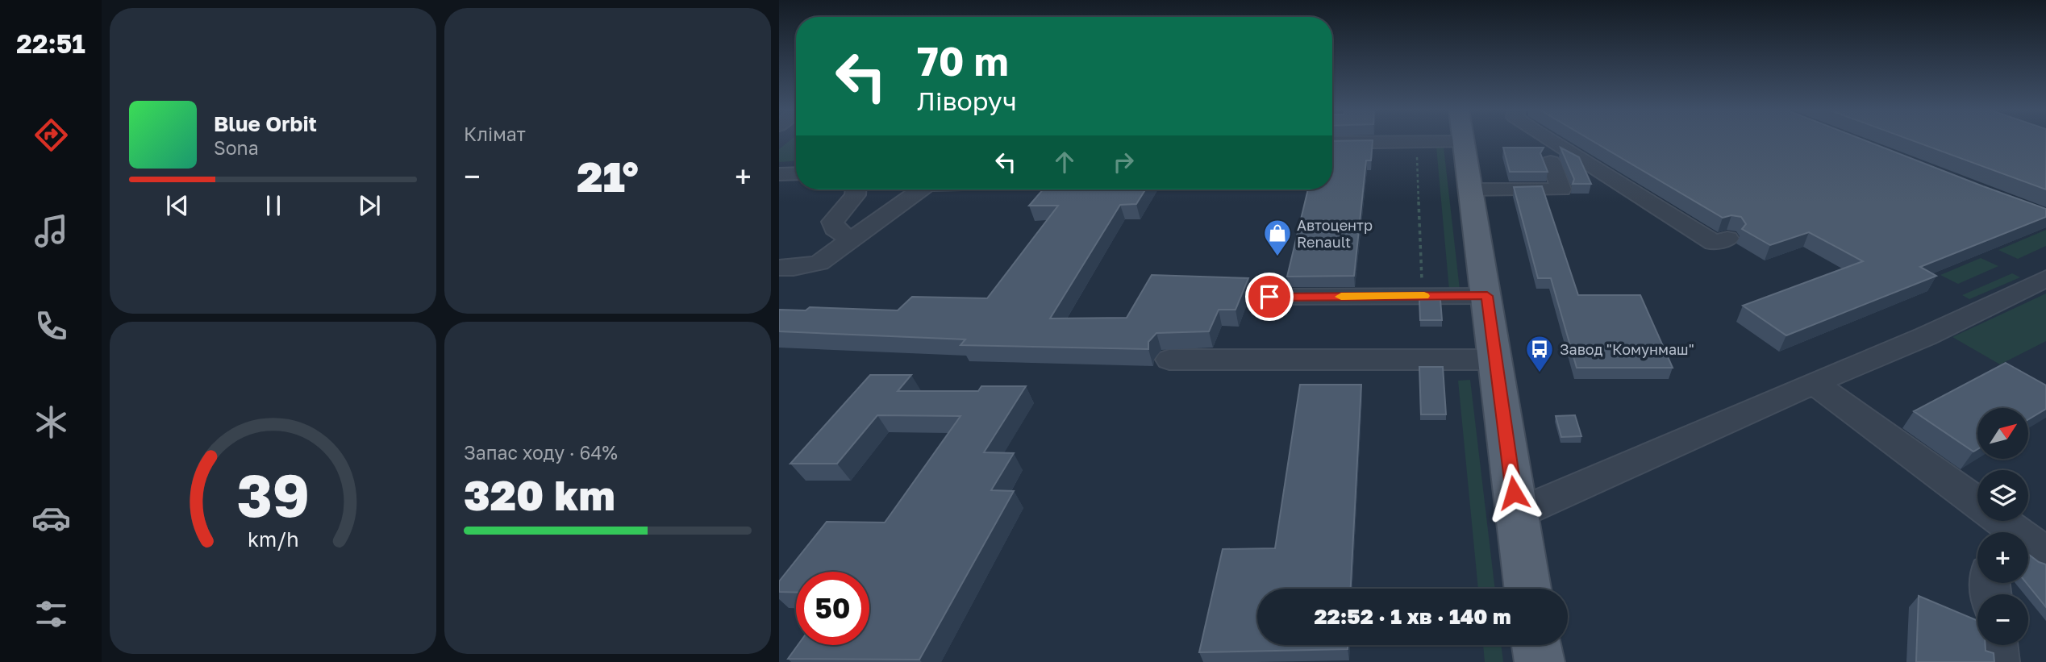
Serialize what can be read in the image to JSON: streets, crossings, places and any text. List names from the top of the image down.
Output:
{
  "places": {
    "shop": ["Автоцентр Renault"],
    "bus stop": ["Завод \"Комунмаш\""]
  },
  "north": "top right",
  "page": {
    "tabs": "22:51",
    "tile": [
      "Клімат",
      ["Запас ходу · 64%", "320 km"]
    ],
    "turn": ["70 m", "Ліворуч"],
    "song": ["Blue Orbit", "Sona"],
    "heat": ["−", "21°", "+"],
    "map_buttons": ["+", "−"],
    "limit": "50",
    "trip": "22:52 · 1 хв · 140 m",
    "gauge": ["39", "km/h"]
  }
}
